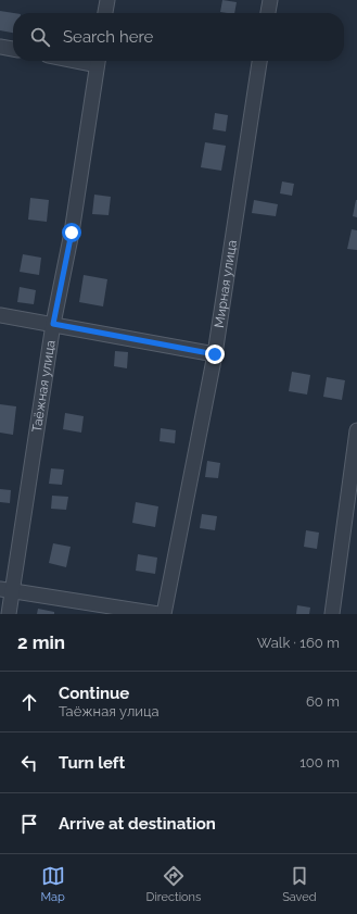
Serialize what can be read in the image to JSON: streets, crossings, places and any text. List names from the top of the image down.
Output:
{
  "streets": {
    "street": ["Мирная улица", "Таёжная улица"]
  },
  "page": {
    "search": "Search here",
    "heading": ["2 min", "Walk · 160 m"],
    "list": [
      ["Continue", "Таёжная улица", "60 m"],
      ["Turn left", "100 m"],
      "Arrive at destination"
    ],
    "nav": ["Map", "Directions", "Saved"]
  }
}
